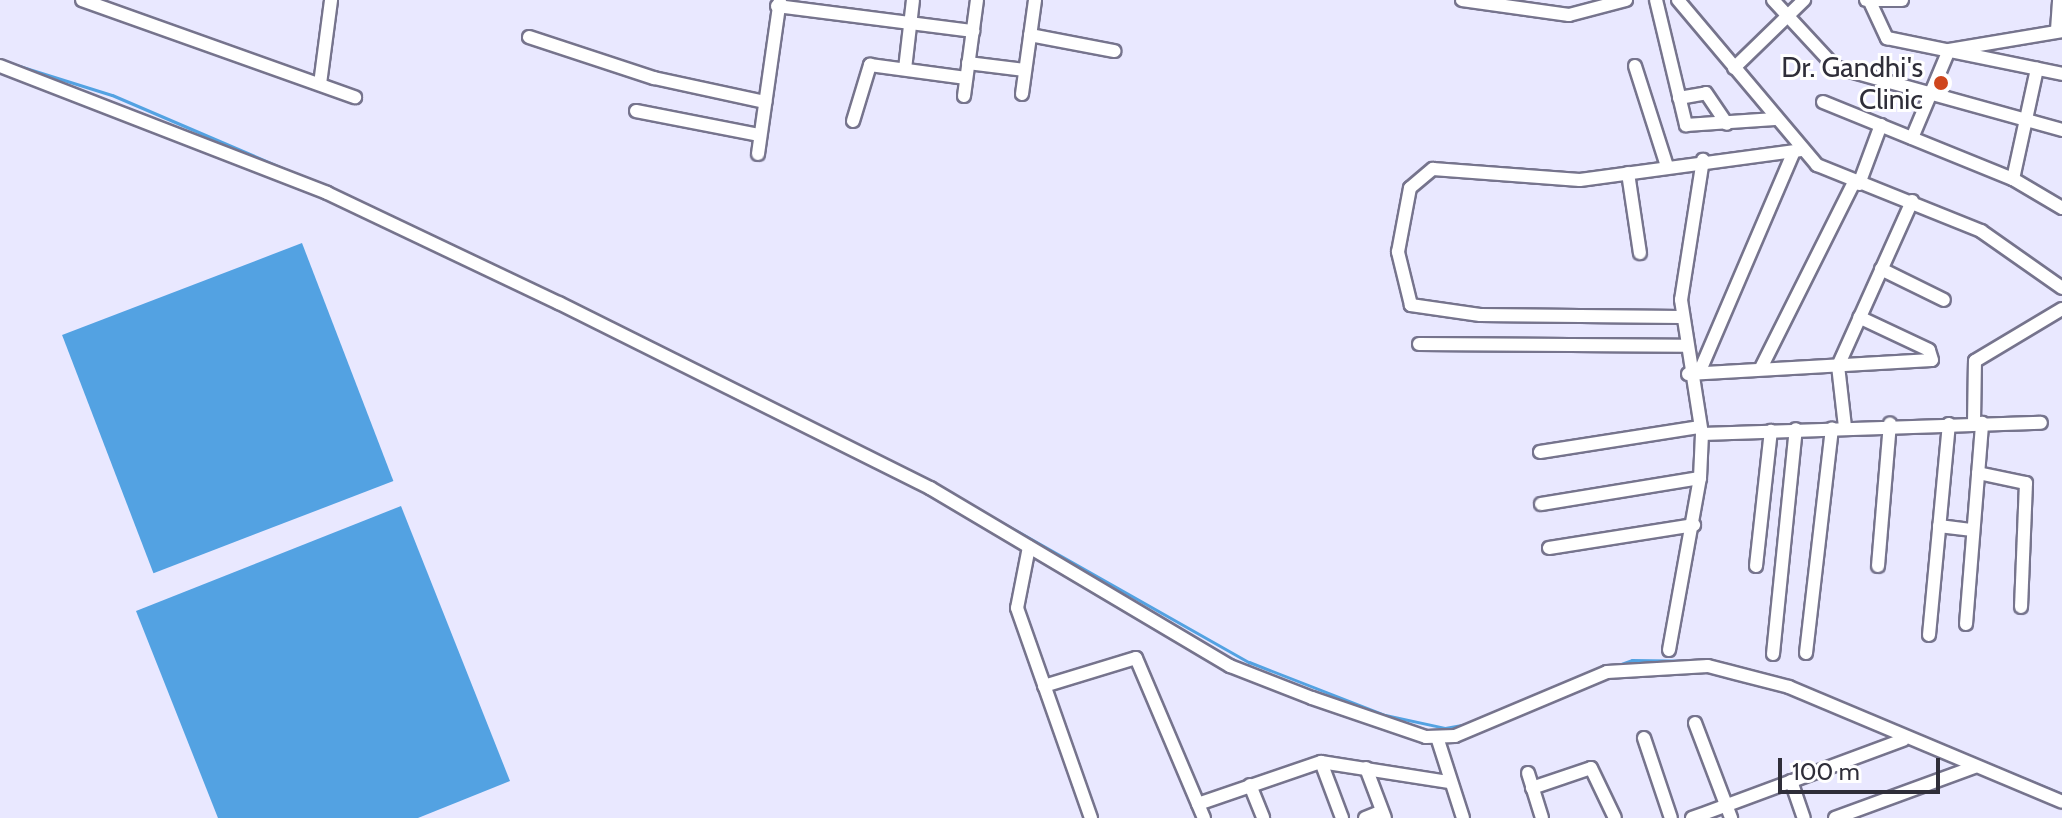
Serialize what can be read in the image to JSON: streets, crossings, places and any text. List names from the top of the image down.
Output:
{
  "places": ["Dr. Gandhi's Clinic"],
  "scale_bar": "100 m"
}
